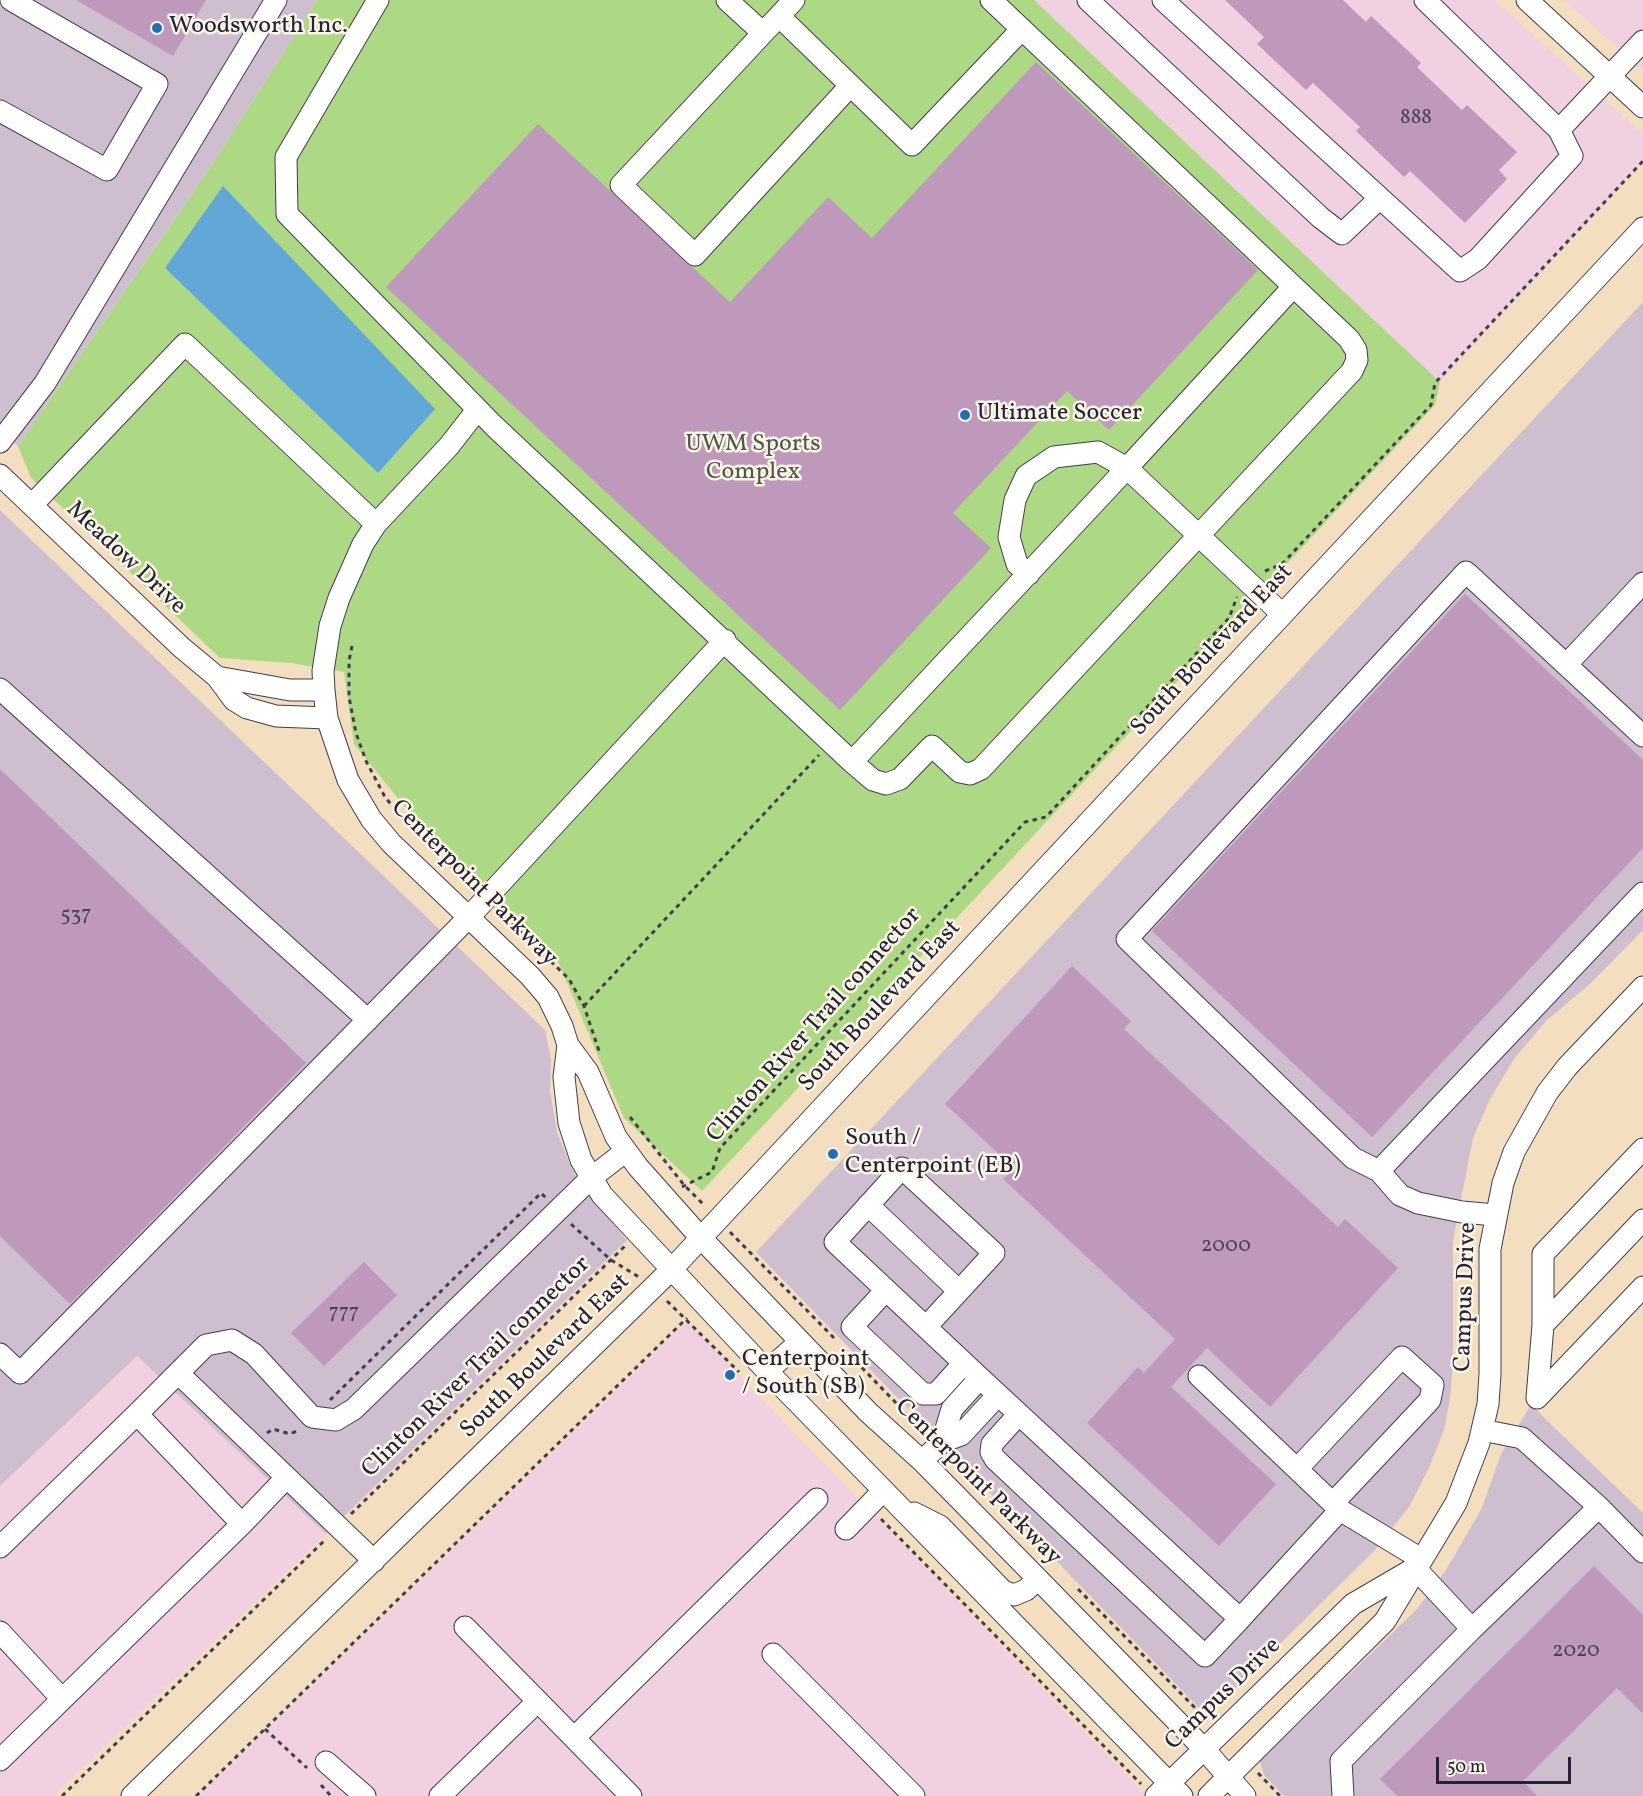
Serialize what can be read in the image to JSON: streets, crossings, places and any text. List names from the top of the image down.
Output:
{
  "streets": {
    "street": [
      "Meadow Drive",
      "South Boulevard East",
      "Centerpoint Parkway",
      "Campus Drive"
    ],
    "path": ["Clinton River Trail connector"]
  },
  "crossings": [
    ["Meadow Drive", "Centerpoint Parkway"],
    ["South Boulevard East", "Centerpoint Parkway"],
    ["Centerpoint Parkway", "Clinton River Trail connector"],
    ["Centerpoint Parkway", "Campus Drive"]
  ],
  "parks": ["UWM Sports Complex"],
  "places": [
    "Woodsworth Inc.",
    "Ultimate Soccer",
    "South / Centerpoint (EB)",
    "Centerpoint / South (SB)"
  ],
  "house_numbers": [
    "888",
    "537",
    "2000",
    "777",
    "2020"
  ],
  "scale_bar": "50 m"
}
